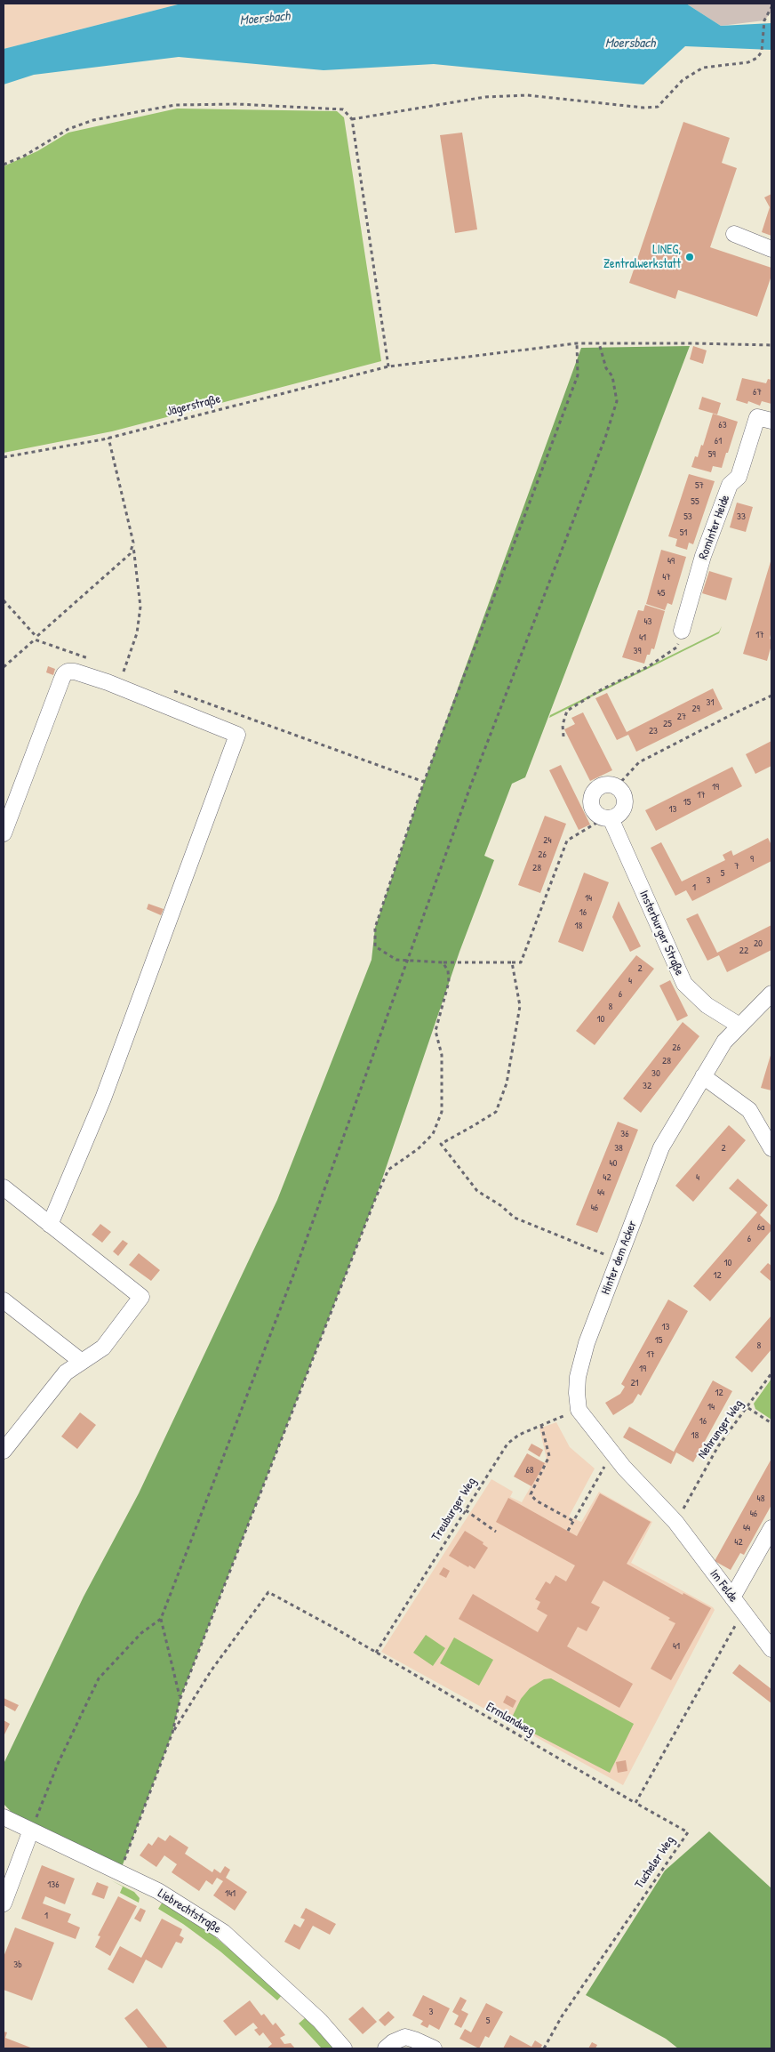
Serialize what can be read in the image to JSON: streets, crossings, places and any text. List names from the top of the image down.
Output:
{
  "streets": {
    "street": [
      "Rominter Heide",
      "Insterburger Straße",
      "Hinter dem Acker",
      "Im Felde",
      "Liebrechtstraße"
    ],
    "path": [
      "Jägerstraße",
      "Nehrunger Weg",
      "Treuburger Weg",
      "Ermlandweg",
      "Tucheler Weg"
    ]
  },
  "crossings": [
    ["Insterburger Straße", "Hinter dem Acker"],
    ["Hinter dem Acker", "Treuburger Weg"],
    ["Nehrunger Weg", "Im Felde"],
    ["Treuburger Weg", "Ermlandweg"],
    ["Ermlandweg", "Tucheler Weg"]
  ],
  "water": ["Moersbach"],
  "places": ["LINEG, Zentralwerkstatt"],
  "house_numbers": [
    "67",
    "63",
    "61",
    "59",
    "57",
    "55",
    "53",
    "33",
    "51",
    "49",
    "47",
    "45",
    "43",
    "17",
    "41",
    "39",
    "31",
    "29",
    "27",
    "25",
    "23",
    "19",
    "17",
    "15",
    "13",
    "24",
    "26",
    "9",
    "7",
    "28",
    "5",
    "3",
    "1",
    "14",
    "16",
    "18",
    "20",
    "22",
    "2",
    "4",
    "6",
    "8",
    "10",
    "26",
    "28",
    "30",
    "32",
    "36",
    "38",
    "2",
    "40",
    "42",
    "4",
    "44",
    "46",
    "6a",
    "6",
    "10",
    "12",
    "13",
    "15",
    "8",
    "17",
    "19",
    "21",
    "12",
    "14",
    "16",
    "18",
    "68",
    "48",
    "46",
    "44",
    "42",
    "41",
    "136",
    "141",
    "1",
    "3b",
    "3",
    "5"
  ]
}
